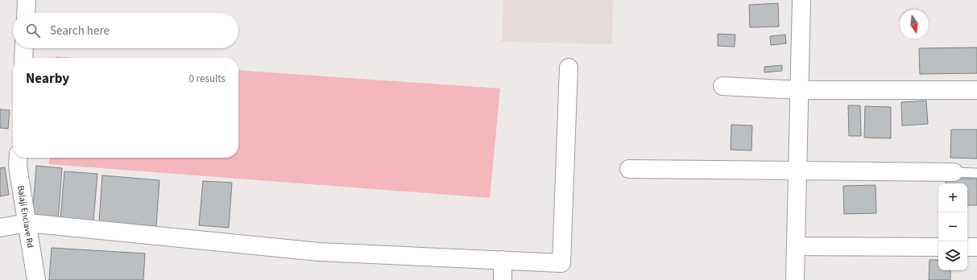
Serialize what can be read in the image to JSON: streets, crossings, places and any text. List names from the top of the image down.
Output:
{
  "streets": {
    "street": ["Balaji Enclave Rd"]
  },
  "north": "bottom",
  "page": {
    "search": "Search here",
    "heading": ["Nearby", "0 results"],
    "map_buttons": ["+", "−"]
  }
}
